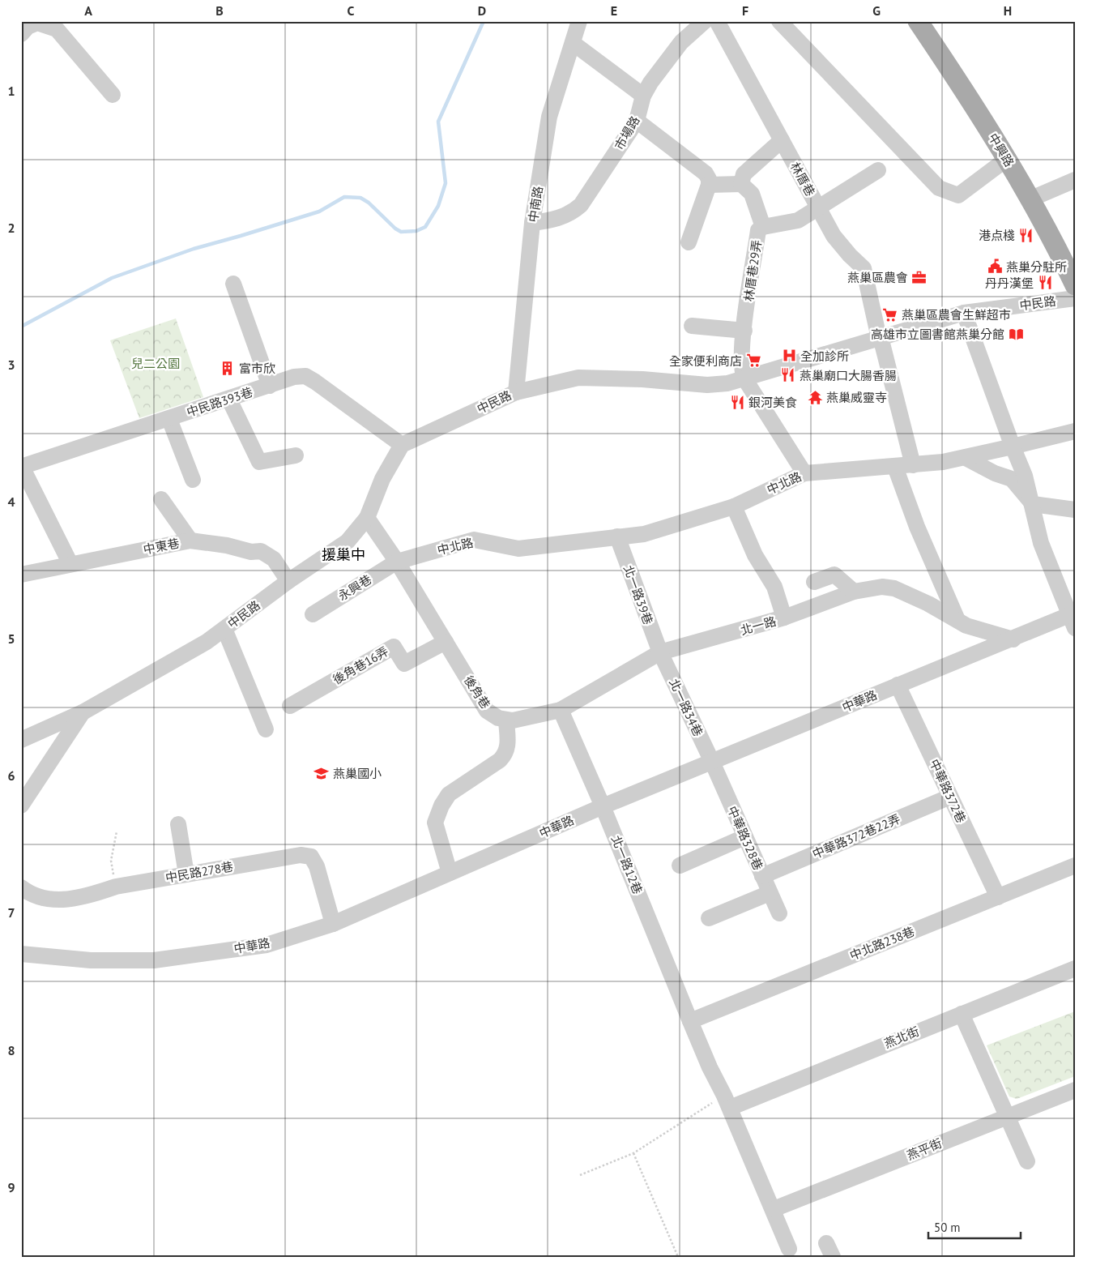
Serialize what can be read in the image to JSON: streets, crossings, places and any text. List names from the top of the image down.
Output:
{
  "streets": {
    "main road": ["中興路"],
    "street": [
      "市場路",
      "林厝巷",
      "中南路",
      "林厝巷29弄",
      "中民路",
      "中民路393巷",
      "中北路",
      "中東巷",
      "永興巷",
      "北一路39巷",
      "北一路",
      "後角巷16弄",
      "後角巷",
      "中華路",
      "北一路34巷",
      "中華路372巷",
      "中華路372巷22弄",
      "中華路328巷",
      "北一路12巷",
      "中民路278巷",
      "中北路238巷",
      "燕北街",
      "燕平街"
    ]
  },
  "crossings": [
    ["市場路", "中南路"],
    ["林厝巷", "中民路"],
    ["林厝巷", "中北路"],
    ["中南路", "中民路"],
    ["林厝巷29弄", "中民路"],
    ["中民路", "中民路393巷"],
    ["中民路", "中東巷"],
    ["中民路", "後角巷"],
    ["中北路", "永興巷"],
    ["中北路", "北一路39巷"],
    ["中北路", "後角巷"],
    ["永興巷", "後角巷"],
    ["北一路39巷", "北一路"],
    ["北一路39巷", "北一路34巷"],
    ["北一路", "後角巷"],
    ["北一路", "中華路"],
    ["北一路", "北一路34巷"],
    ["北一路", "北一路12巷"],
    ["後角巷16弄", "後角巷"],
    ["中華路", "北一路34巷"],
    ["中華路", "中華路372巷"],
    ["中華路", "中華路328巷"],
    ["中華路", "北一路12巷"],
    ["中華路", "中民路278巷"],
    ["北一路34巷", "中華路328巷"],
    ["中華路372巷", "中華路372巷22弄"],
    ["中華路372巷", "中北路238巷"],
    ["中華路372巷22弄", "中華路328巷"],
    ["北一路12巷", "中北路238巷"],
    ["北一路12巷", "燕北街"],
    ["北一路12巷", "燕平街"]
  ],
  "districts": ["援巢中"],
  "parks": ["兒二公園"],
  "places": {
    "restaurant": [
      "港点棧",
      "丹丹漢堡",
      "燕巢廟口大腸香腸",
      "銀河美食"
    ],
    "public building": ["燕巢分駐所"],
    "office": ["燕巢區農會"],
    "supermarket": ["燕巢區農會生鮮超市", "全家便利商店"],
    "library": ["高雄市立圖書館燕巢分館"],
    "hospital": ["全加診所"],
    "building": ["富市欣"],
    "temple": ["燕巢威靈寺"],
    "school or university": ["燕巢國小"]
  },
  "scale_bar": "50 m",
  "grid": {
    "columns": [
      "A",
      "B",
      "C",
      "D",
      "E",
      "F",
      "G",
      "H"
    ],
    "rows": [
      "1",
      "2",
      "3",
      "4",
      "5",
      "6",
      "7",
      "8",
      "9"
    ]
  }
}
